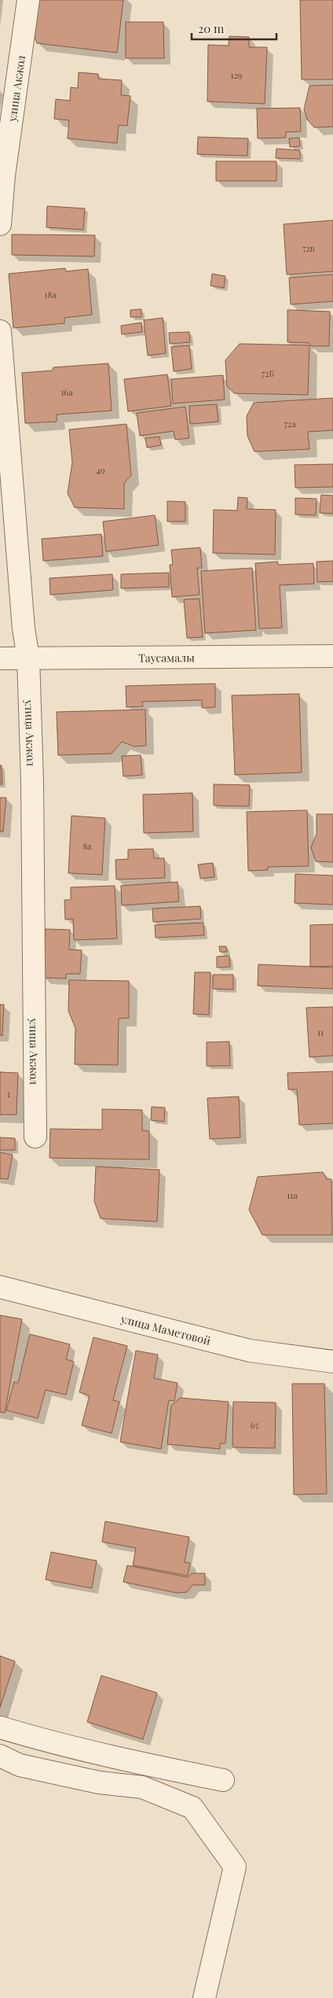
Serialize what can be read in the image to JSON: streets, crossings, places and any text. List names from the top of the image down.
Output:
{
  "streets": {
    "street": ["улица Акжол", "Таусамалы", "улица Маметовой"]
  },
  "crossings": [
    ["улица Акжол", "Таусамалы"]
  ],
  "house_numbers": [
    "129",
    "72в",
    "18а",
    "72Б",
    "16а",
    "72а",
    "49",
    "8а",
    "11",
    "1",
    "11а",
    "65"
  ],
  "scale_bar": "20 m"
}
